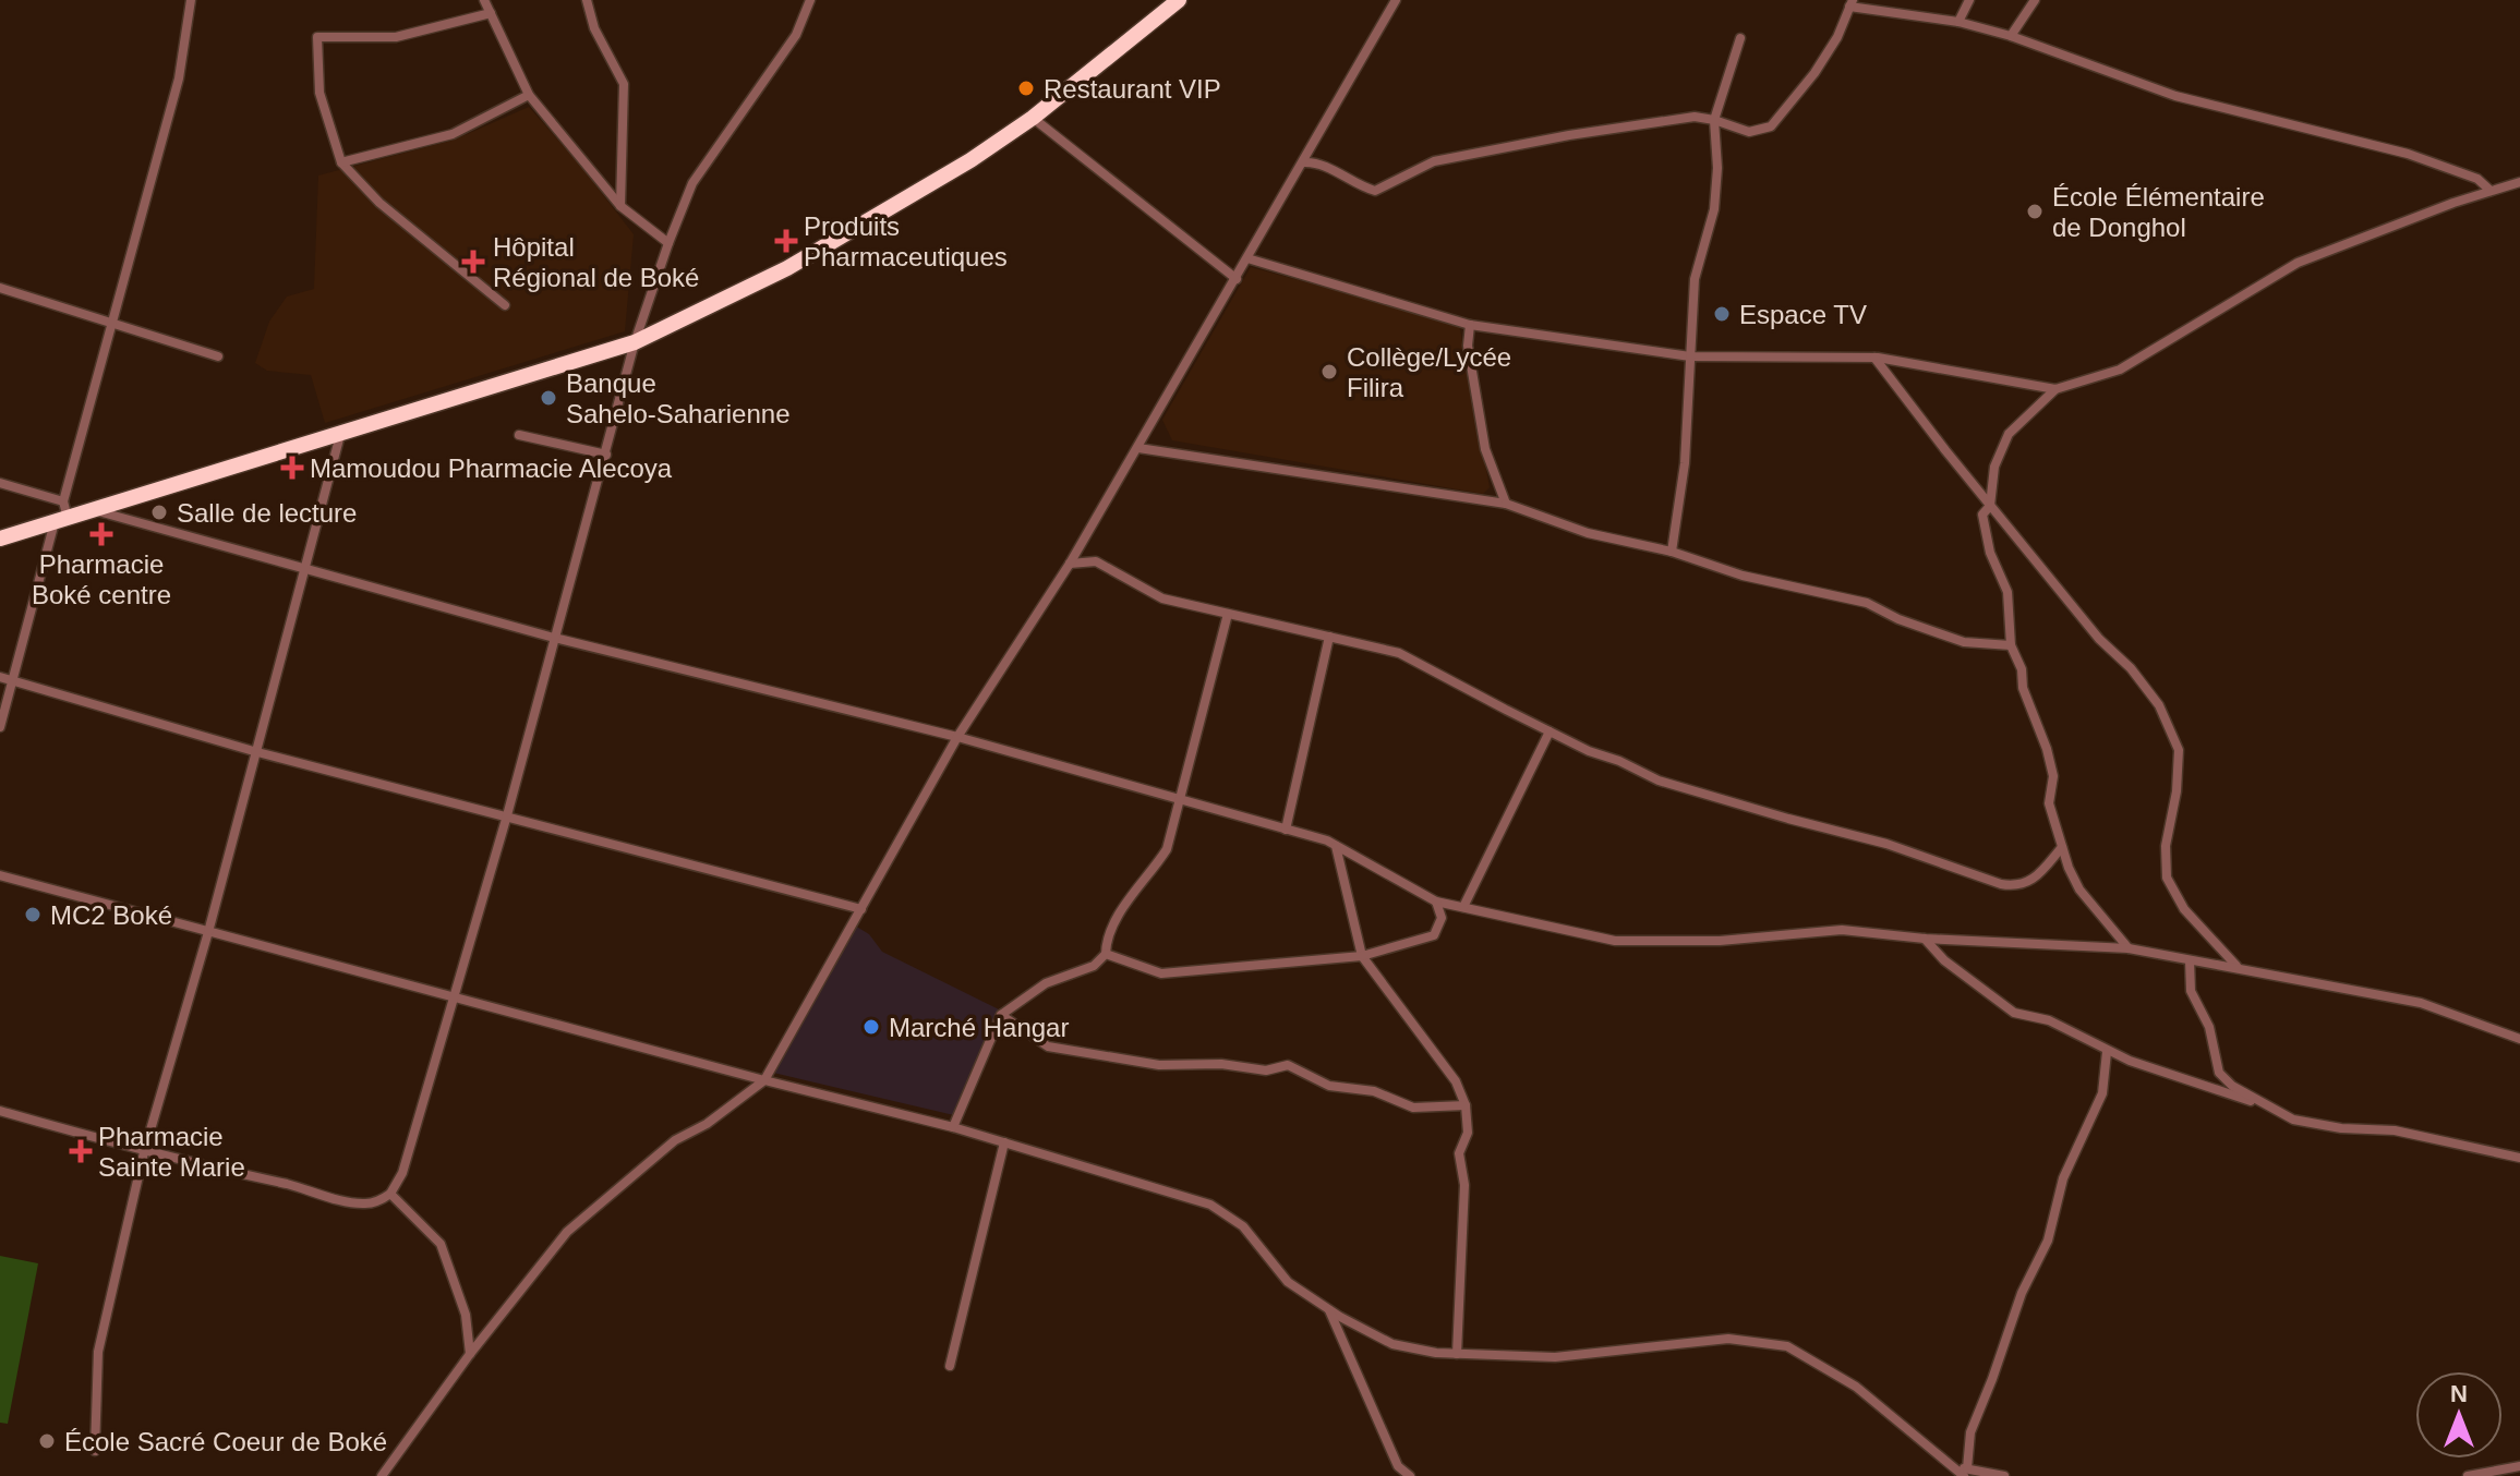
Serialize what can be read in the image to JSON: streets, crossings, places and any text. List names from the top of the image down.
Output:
{
  "places": {
    "other": [
      "Restaurant VIP",
      "École Élémentaire de Donghol",
      "Espace TV",
      "Collège/Lycée Filira",
      "Banque Sahelo-Saharienne",
      "Salle de lecture",
      "MC2 Boké",
      "Marché Hangar",
      "École Sacré Coeur de Boké"
    ],
    "health": [
      "Produits Pharmaceutiques",
      "Hôpital Régional de Boké",
      "Mamoudou Pharmacie Alecoya",
      "Pharmacie Boké centre",
      "Pharmacie Sainte Marie"
    ]
  },
  "north": "top"
}
